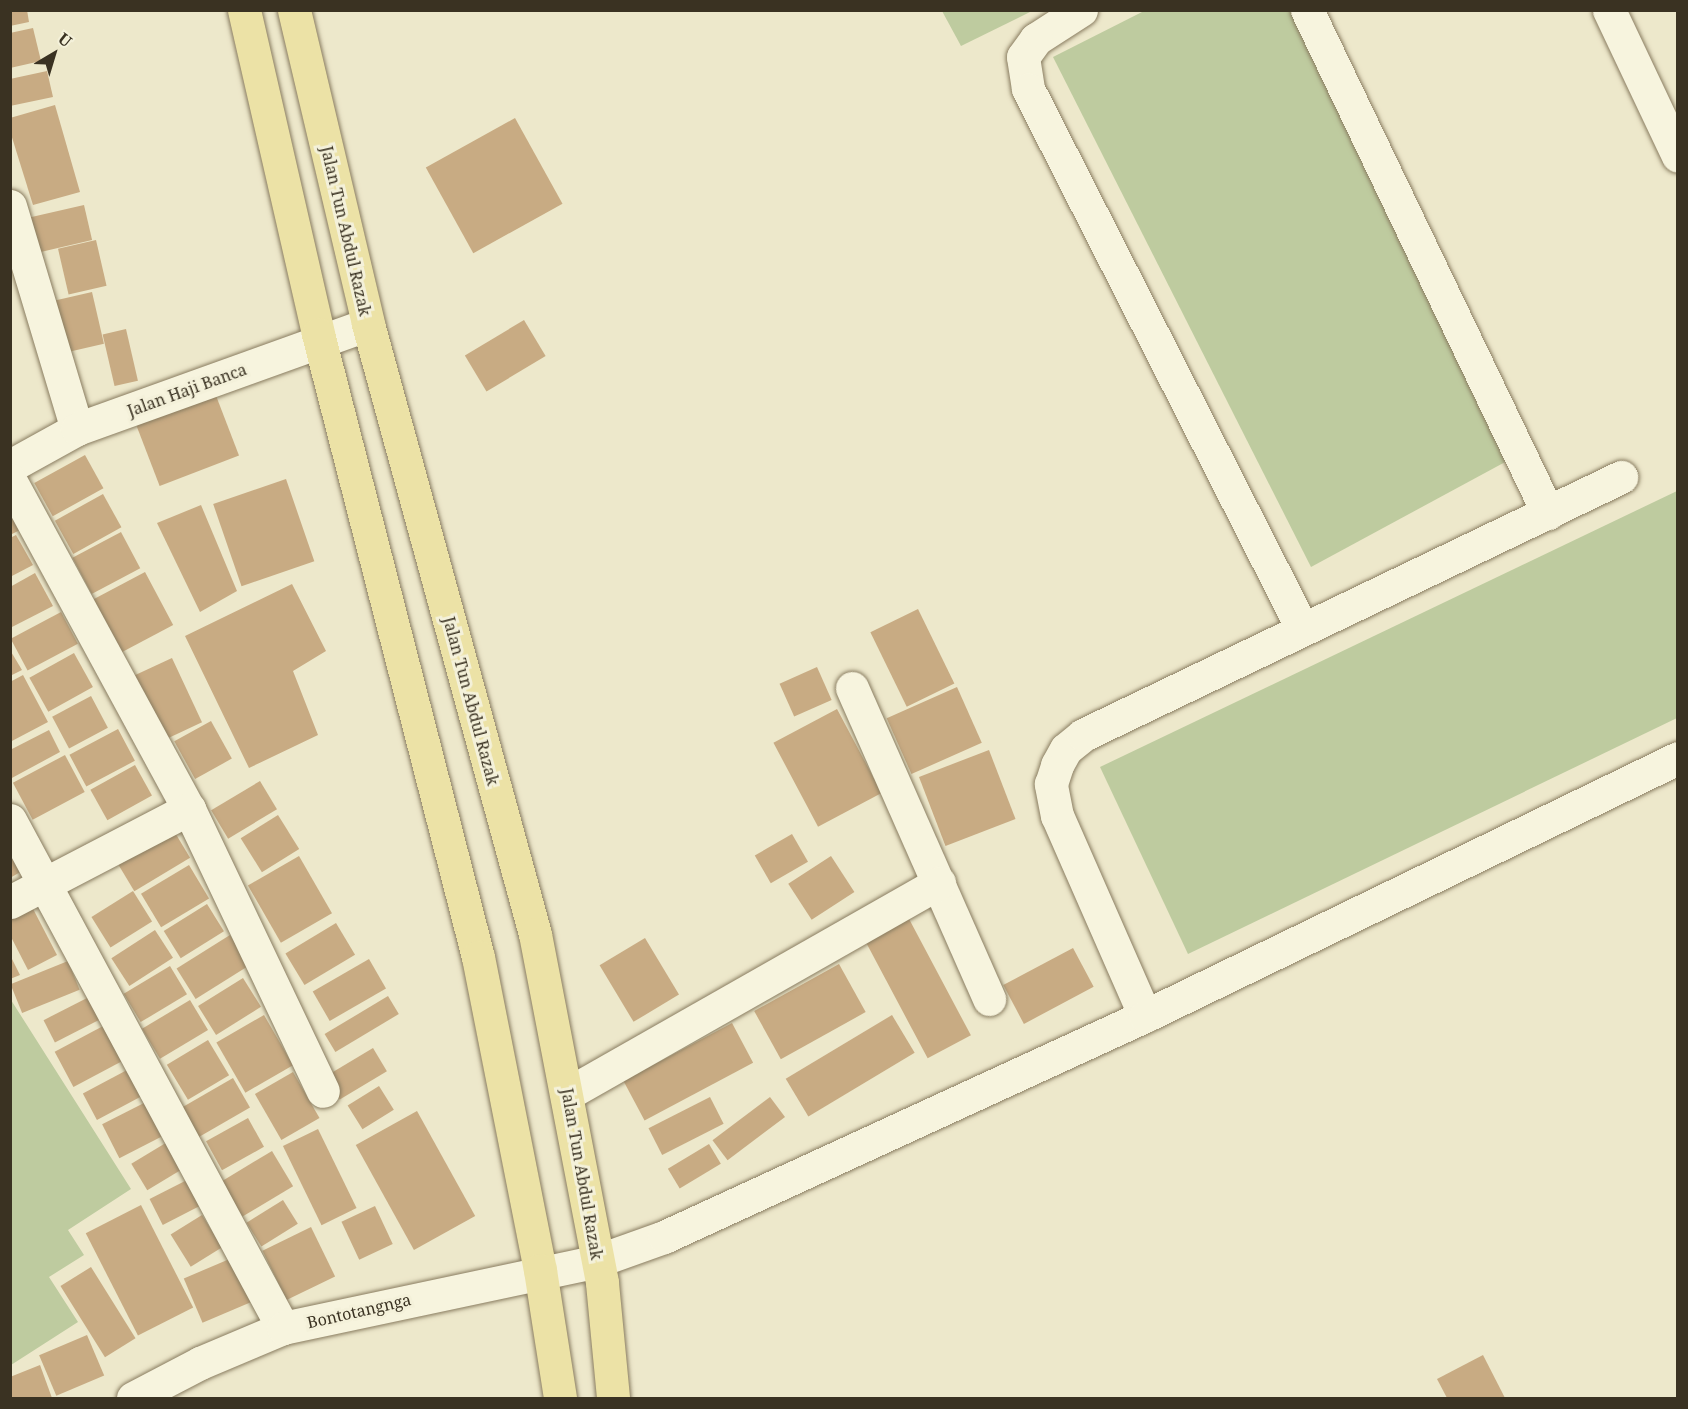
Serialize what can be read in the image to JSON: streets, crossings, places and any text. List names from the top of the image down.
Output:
{
  "streets": {
    "main road": ["Jalan Tun Abdul Razak"],
    "street": ["Jalan Haji Banca", "Bontotangnga"]
  },
  "crossings": [
    ["Jalan Tun Abdul Razak", "Jalan Haji Banca"],
    ["Jalan Tun Abdul Razak", "Bontotangnga"]
  ],
  "north": "top right"
}
